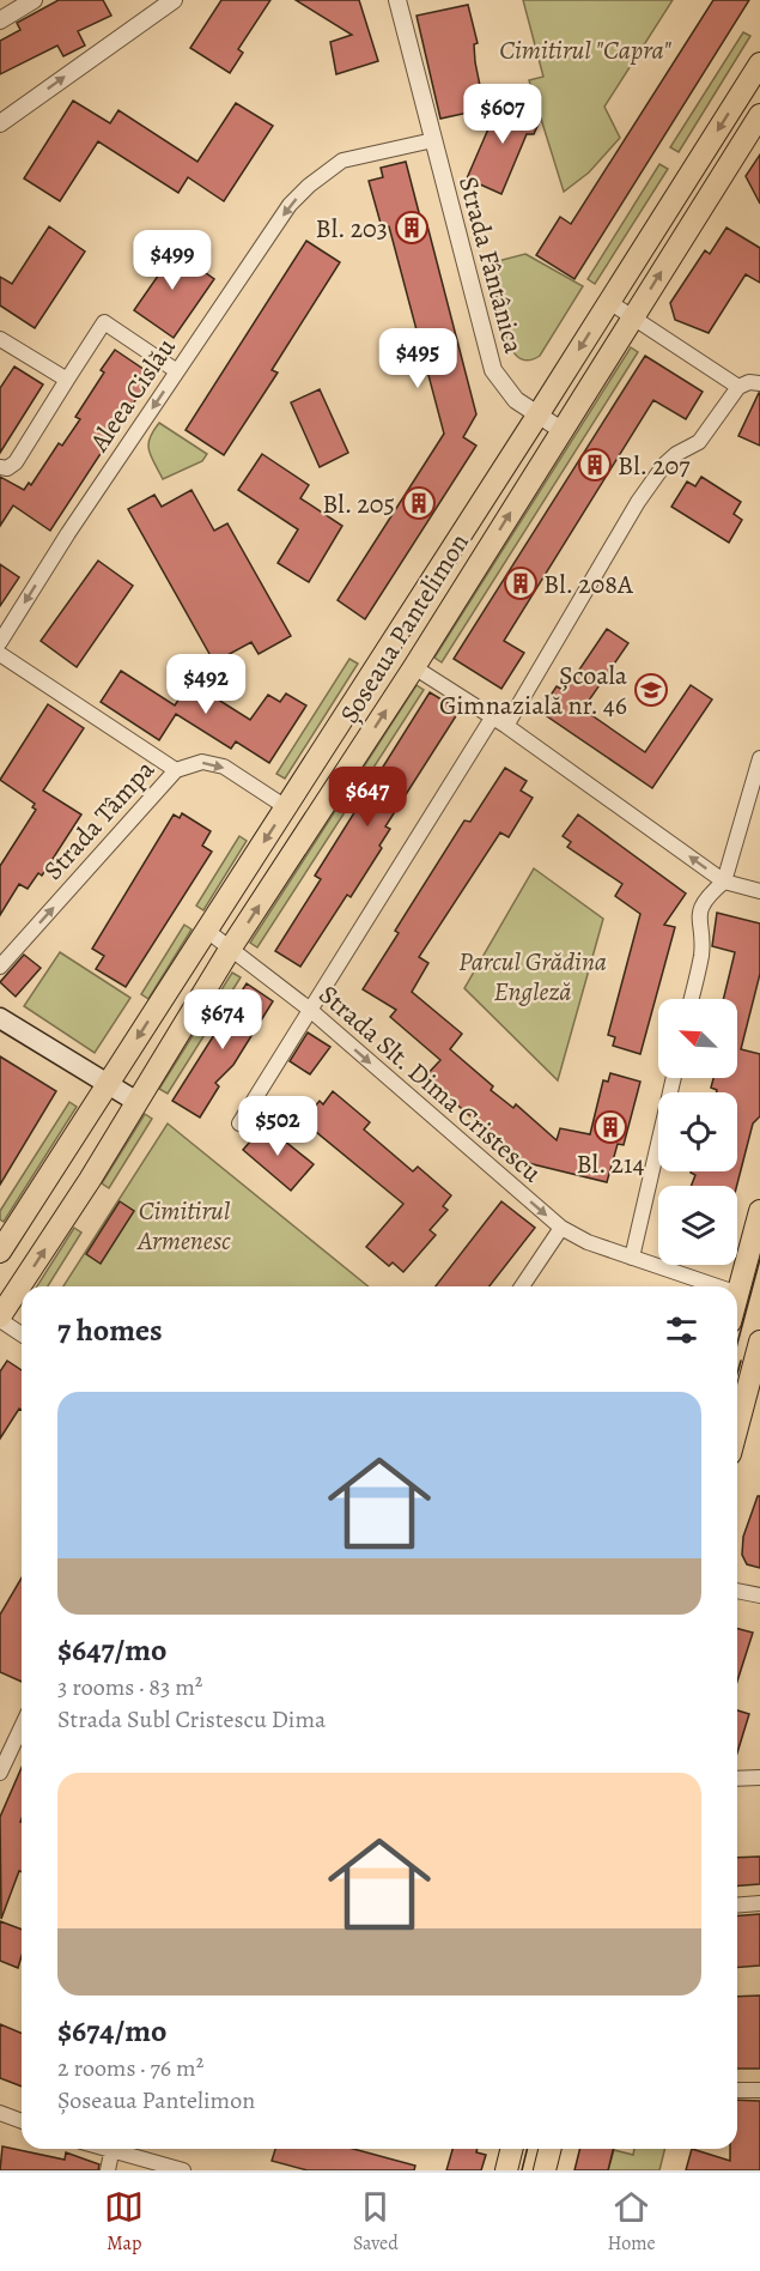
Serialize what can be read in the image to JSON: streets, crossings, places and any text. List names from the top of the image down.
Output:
{
  "streets": {
    "main road": ["Șoseaua Pantelimon"],
    "street": [
      "Strada Fântânica",
      "Aleea Cislău",
      "Strada Tâmpa",
      "Strada Slt. Dima Cristescu"
    ]
  },
  "crossings": [
    ["Strada Fântânica", "Aleea Cislău"],
    ["Strada Fântânica", "Șoseaua Pantelimon"],
    ["Șoseaua Pantelimon", "Strada Tâmpa"],
    ["Șoseaua Pantelimon", "Strada Slt. Dima Cristescu"]
  ],
  "one_way": ["Aleea Cislău", "Strada Tâmpa", "Strada Slt. Dima Cristescu"],
  "parks": ["Cimitirul \"Capra\"", "Parcul Grădina Engleză", "Cimitirul Armenesc"],
  "places": {
    "building": [
      "Bl. 203",
      "Bl. 207",
      "Bl. 205",
      "Bl. 208A",
      "Bl. 214"
    ],
    "school or university": ["Școala Gimnazială nr. 46"]
  },
  "north": "top left",
  "page": {
    "price": [
      "$607",
      "$499",
      "$495",
      "$492",
      "$647",
      "$674",
      "$502"
    ],
    "heading": "7 homes",
    "list": [
      {
        "name": "$647/mo",
        "note": "3 rooms · 83 m² · Strada Subl Cristescu Dima"
      },
      {
        "name": "$674/mo",
        "note": "2 rooms · 76 m² · Șoseaua Pantelimon"
      }
    ],
    "tabs": ["Map", "Saved", "Home"]
  }
}
